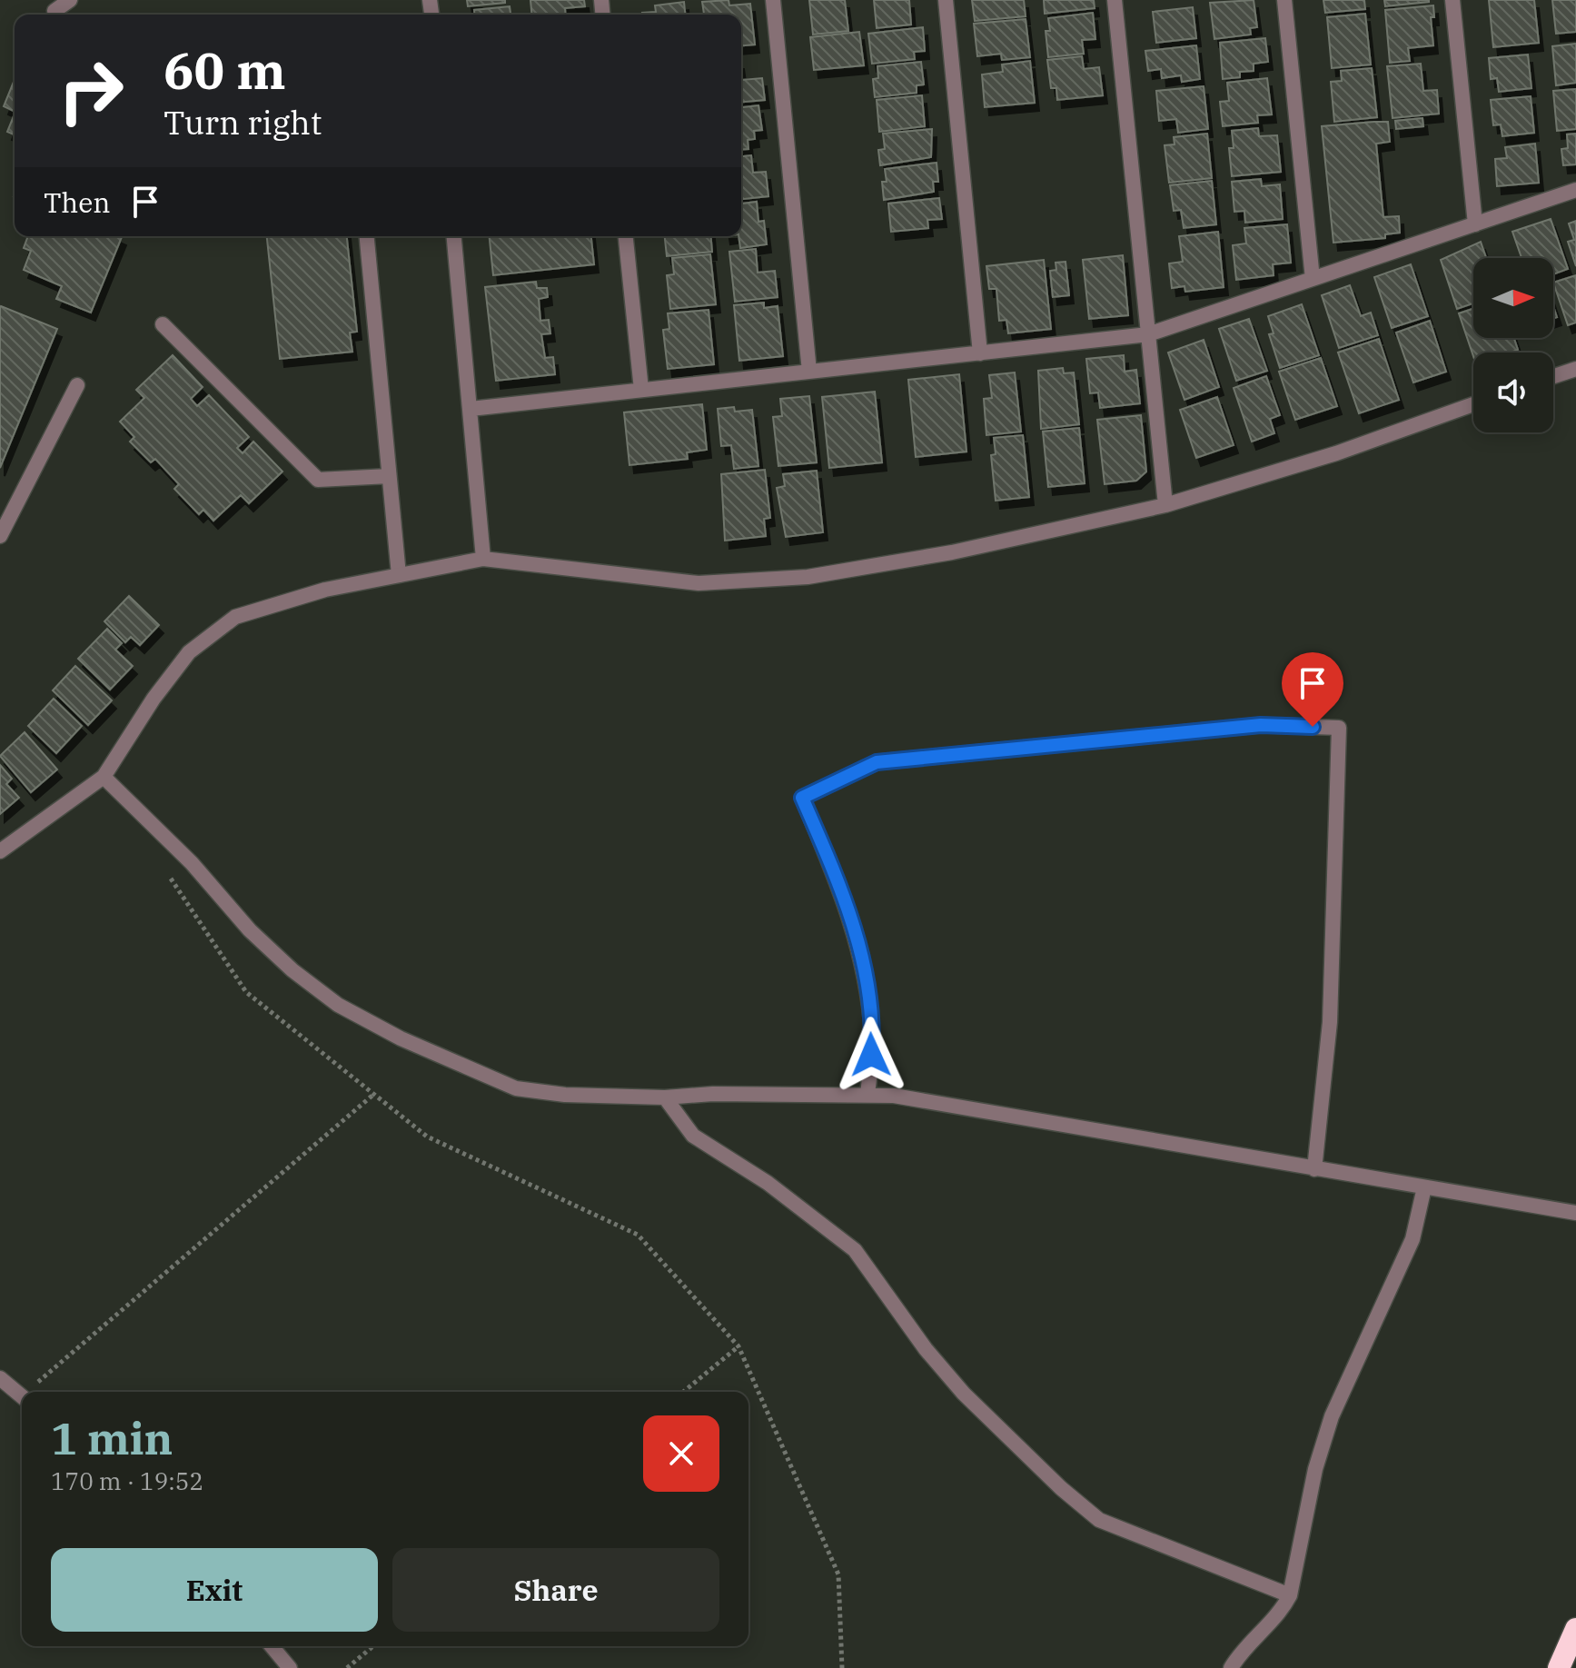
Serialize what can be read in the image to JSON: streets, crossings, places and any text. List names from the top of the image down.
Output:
{
  "north": "right",
  "page": {
    "turn": ["60 m", "Turn right"],
    "then": "Then",
    "heading": ["1 min", "170 m · 19:52"],
    "buttons": ["Exit", "Share"]
  }
}
